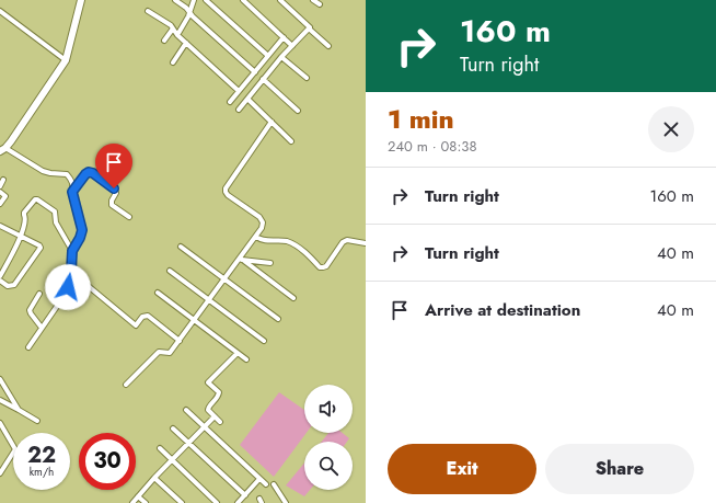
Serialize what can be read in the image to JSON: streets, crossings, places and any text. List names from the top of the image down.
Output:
{
  "page": {
    "turn": ["160 m", "Turn right"],
    "heading": ["1 min", "240 m · 08:38"],
    "list": [
      {
        "name": "Turn right",
        "value": "160 m"
      },
      {
        "name": "Turn right",
        "value": "40 m"
      },
      {
        "name": "Arrive at destination",
        "value": "40 m"
      }
    ],
    "speed": "22 km/h",
    "limit": "30",
    "buttons": ["Exit", "Share"]
  }
}
